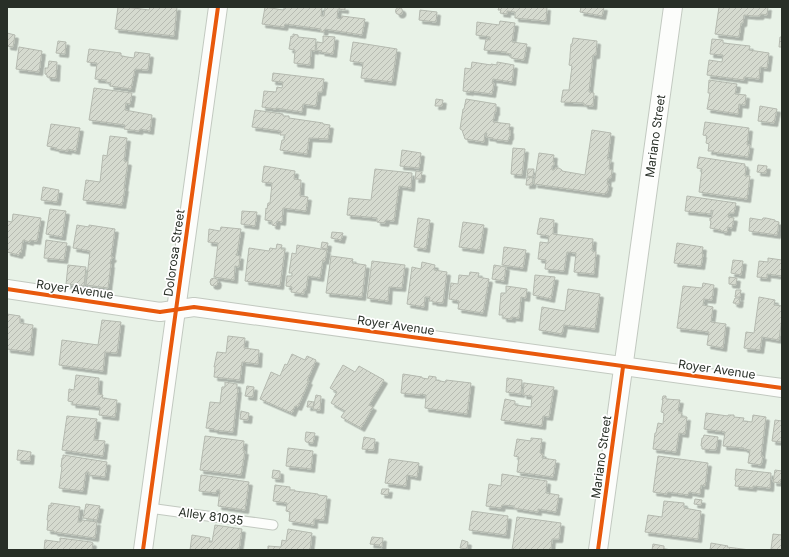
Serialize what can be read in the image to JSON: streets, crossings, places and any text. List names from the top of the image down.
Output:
{
  "streets": {
    "street": ["Mariano Street", "Dolorosa Street", "Royer Avenue"],
    "lane": ["Alley 81035"]
  },
  "crossings": [
    ["Mariano Street", "Royer Avenue"],
    ["Dolorosa Street", "Royer Avenue"],
    ["Dolorosa Street", "Alley 81035"]
  ]
}
